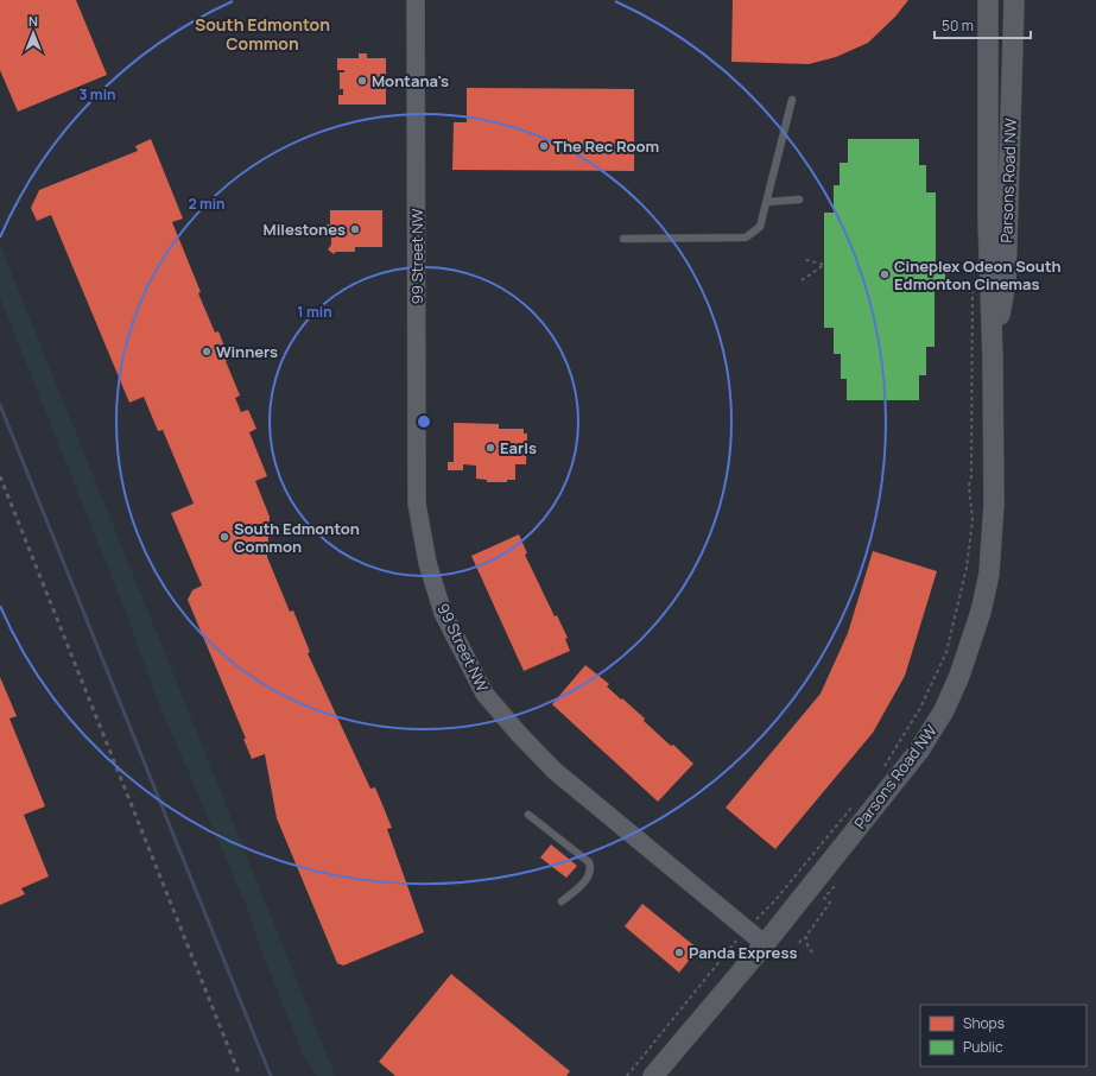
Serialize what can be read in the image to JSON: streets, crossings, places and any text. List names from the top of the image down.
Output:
{
  "streets": {
    "main road": ["Parsons Road NW"],
    "street": ["99 Street NW"]
  },
  "crossings": [
    ["Parsons Road NW", "99 Street NW"]
  ],
  "districts": ["South Edmonton Common"],
  "places": [
    "Montana's",
    "The Rec Room",
    "Milestones",
    "Cineplex Odeon South Edmonton Cinemas",
    "Winners",
    "Earls",
    "South Edmonton Common",
    "Panda Express"
  ],
  "legend": ["Shops", "Public"],
  "scale_bar": "50 m",
  "north": "top",
  "rings": ["3 min", "2 min", "1 min"]
}
